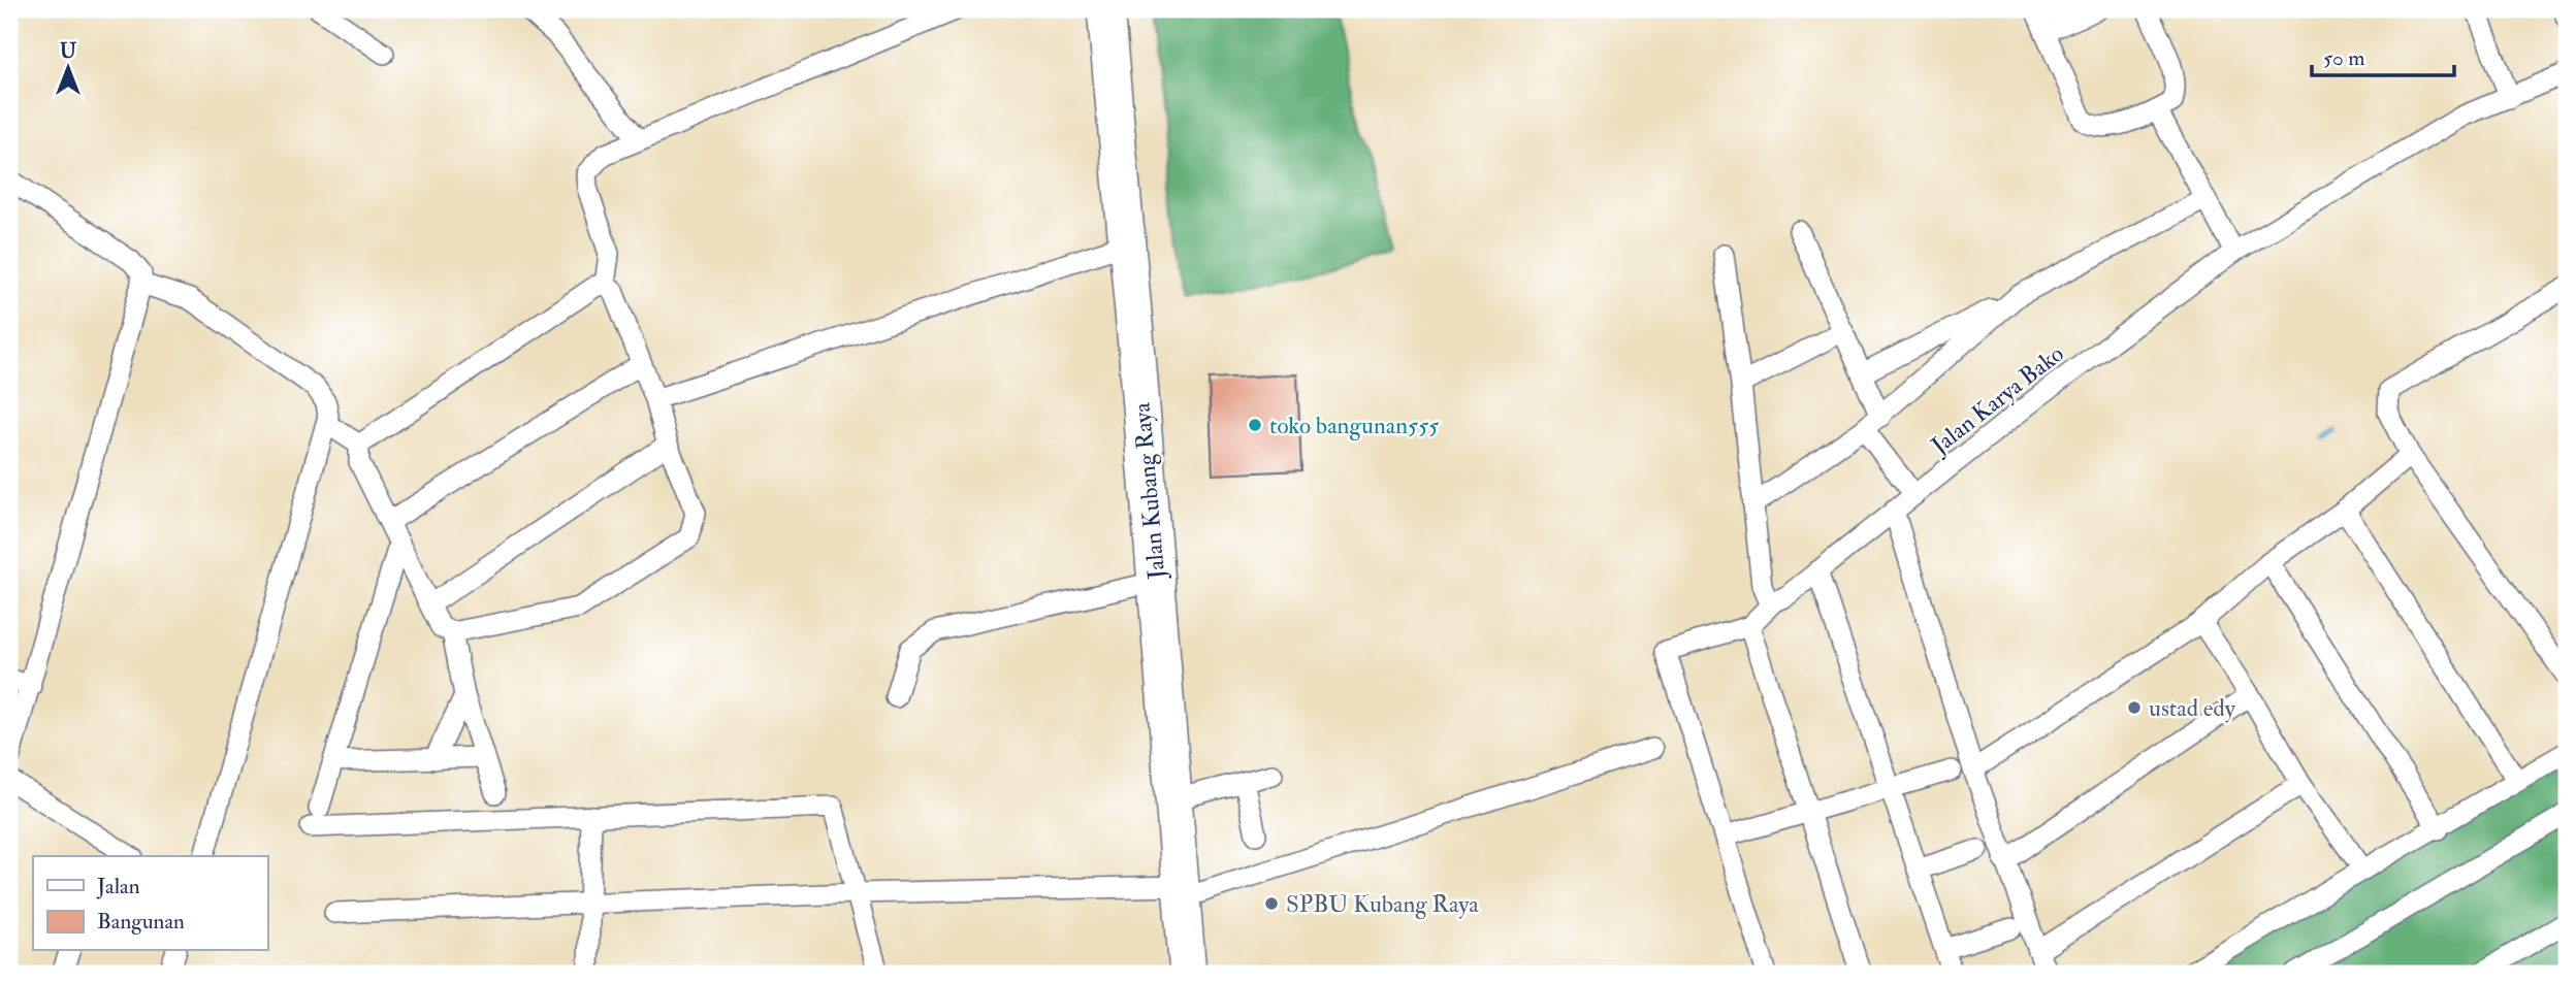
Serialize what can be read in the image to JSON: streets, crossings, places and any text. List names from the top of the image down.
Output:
{
  "streets": {
    "highway": ["Jalan Kubang Raya"],
    "street": ["Jalan Karya Bako"]
  },
  "places": ["toko bangunan555", "ustad edy", "SPBU Kubang Raya"],
  "legend": ["Jalan", "Bangunan"],
  "scale_bar": "50 m",
  "north": "top"
}
